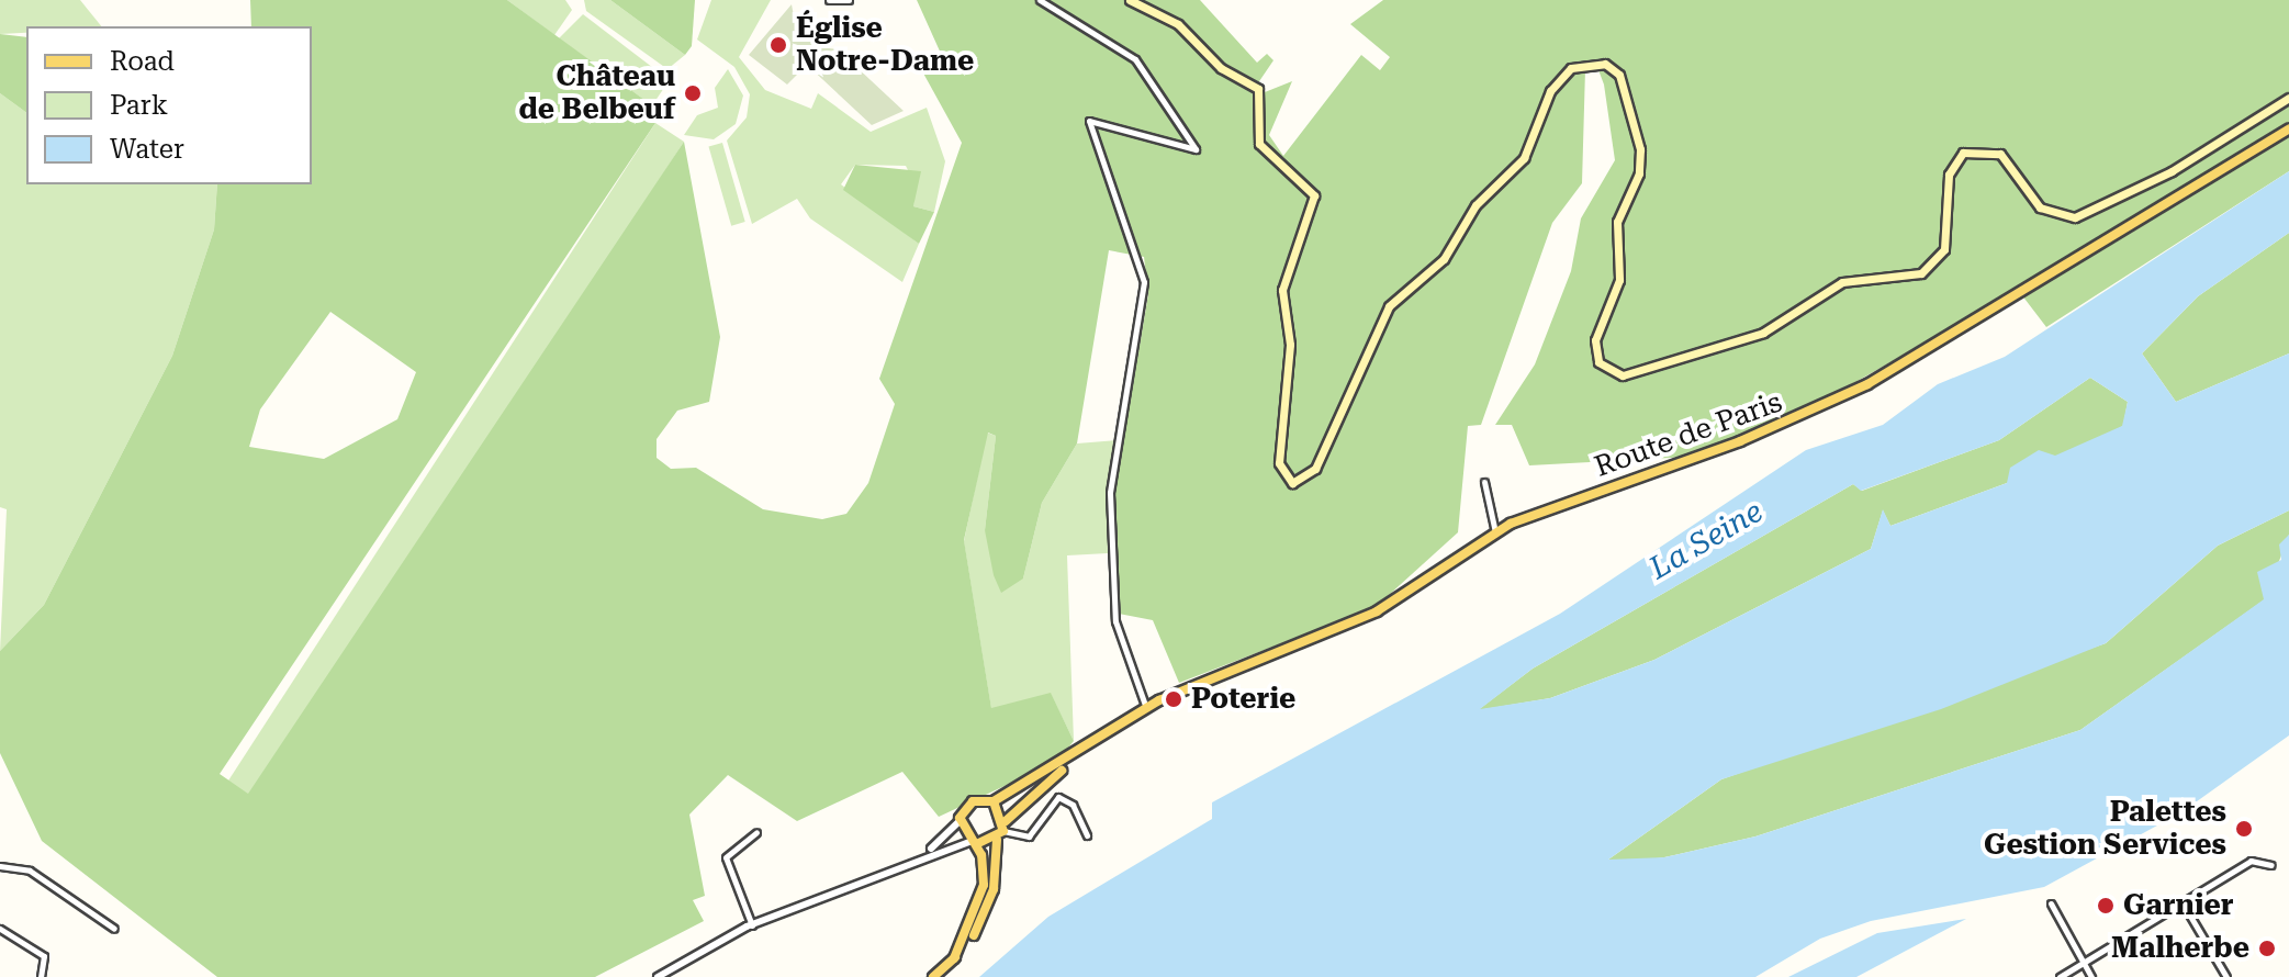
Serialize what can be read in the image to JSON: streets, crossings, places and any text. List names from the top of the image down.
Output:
{
  "streets": {
    "main road": ["Route de Paris"]
  },
  "water": ["La Seine"],
  "places": [
    "Église Notre-Dame",
    "Château de Belbeuf",
    "Poterie",
    "Palettes Gestion Services",
    "Garnier",
    "Malherbe"
  ],
  "legend": ["Road", "Park", "Water"]
}
